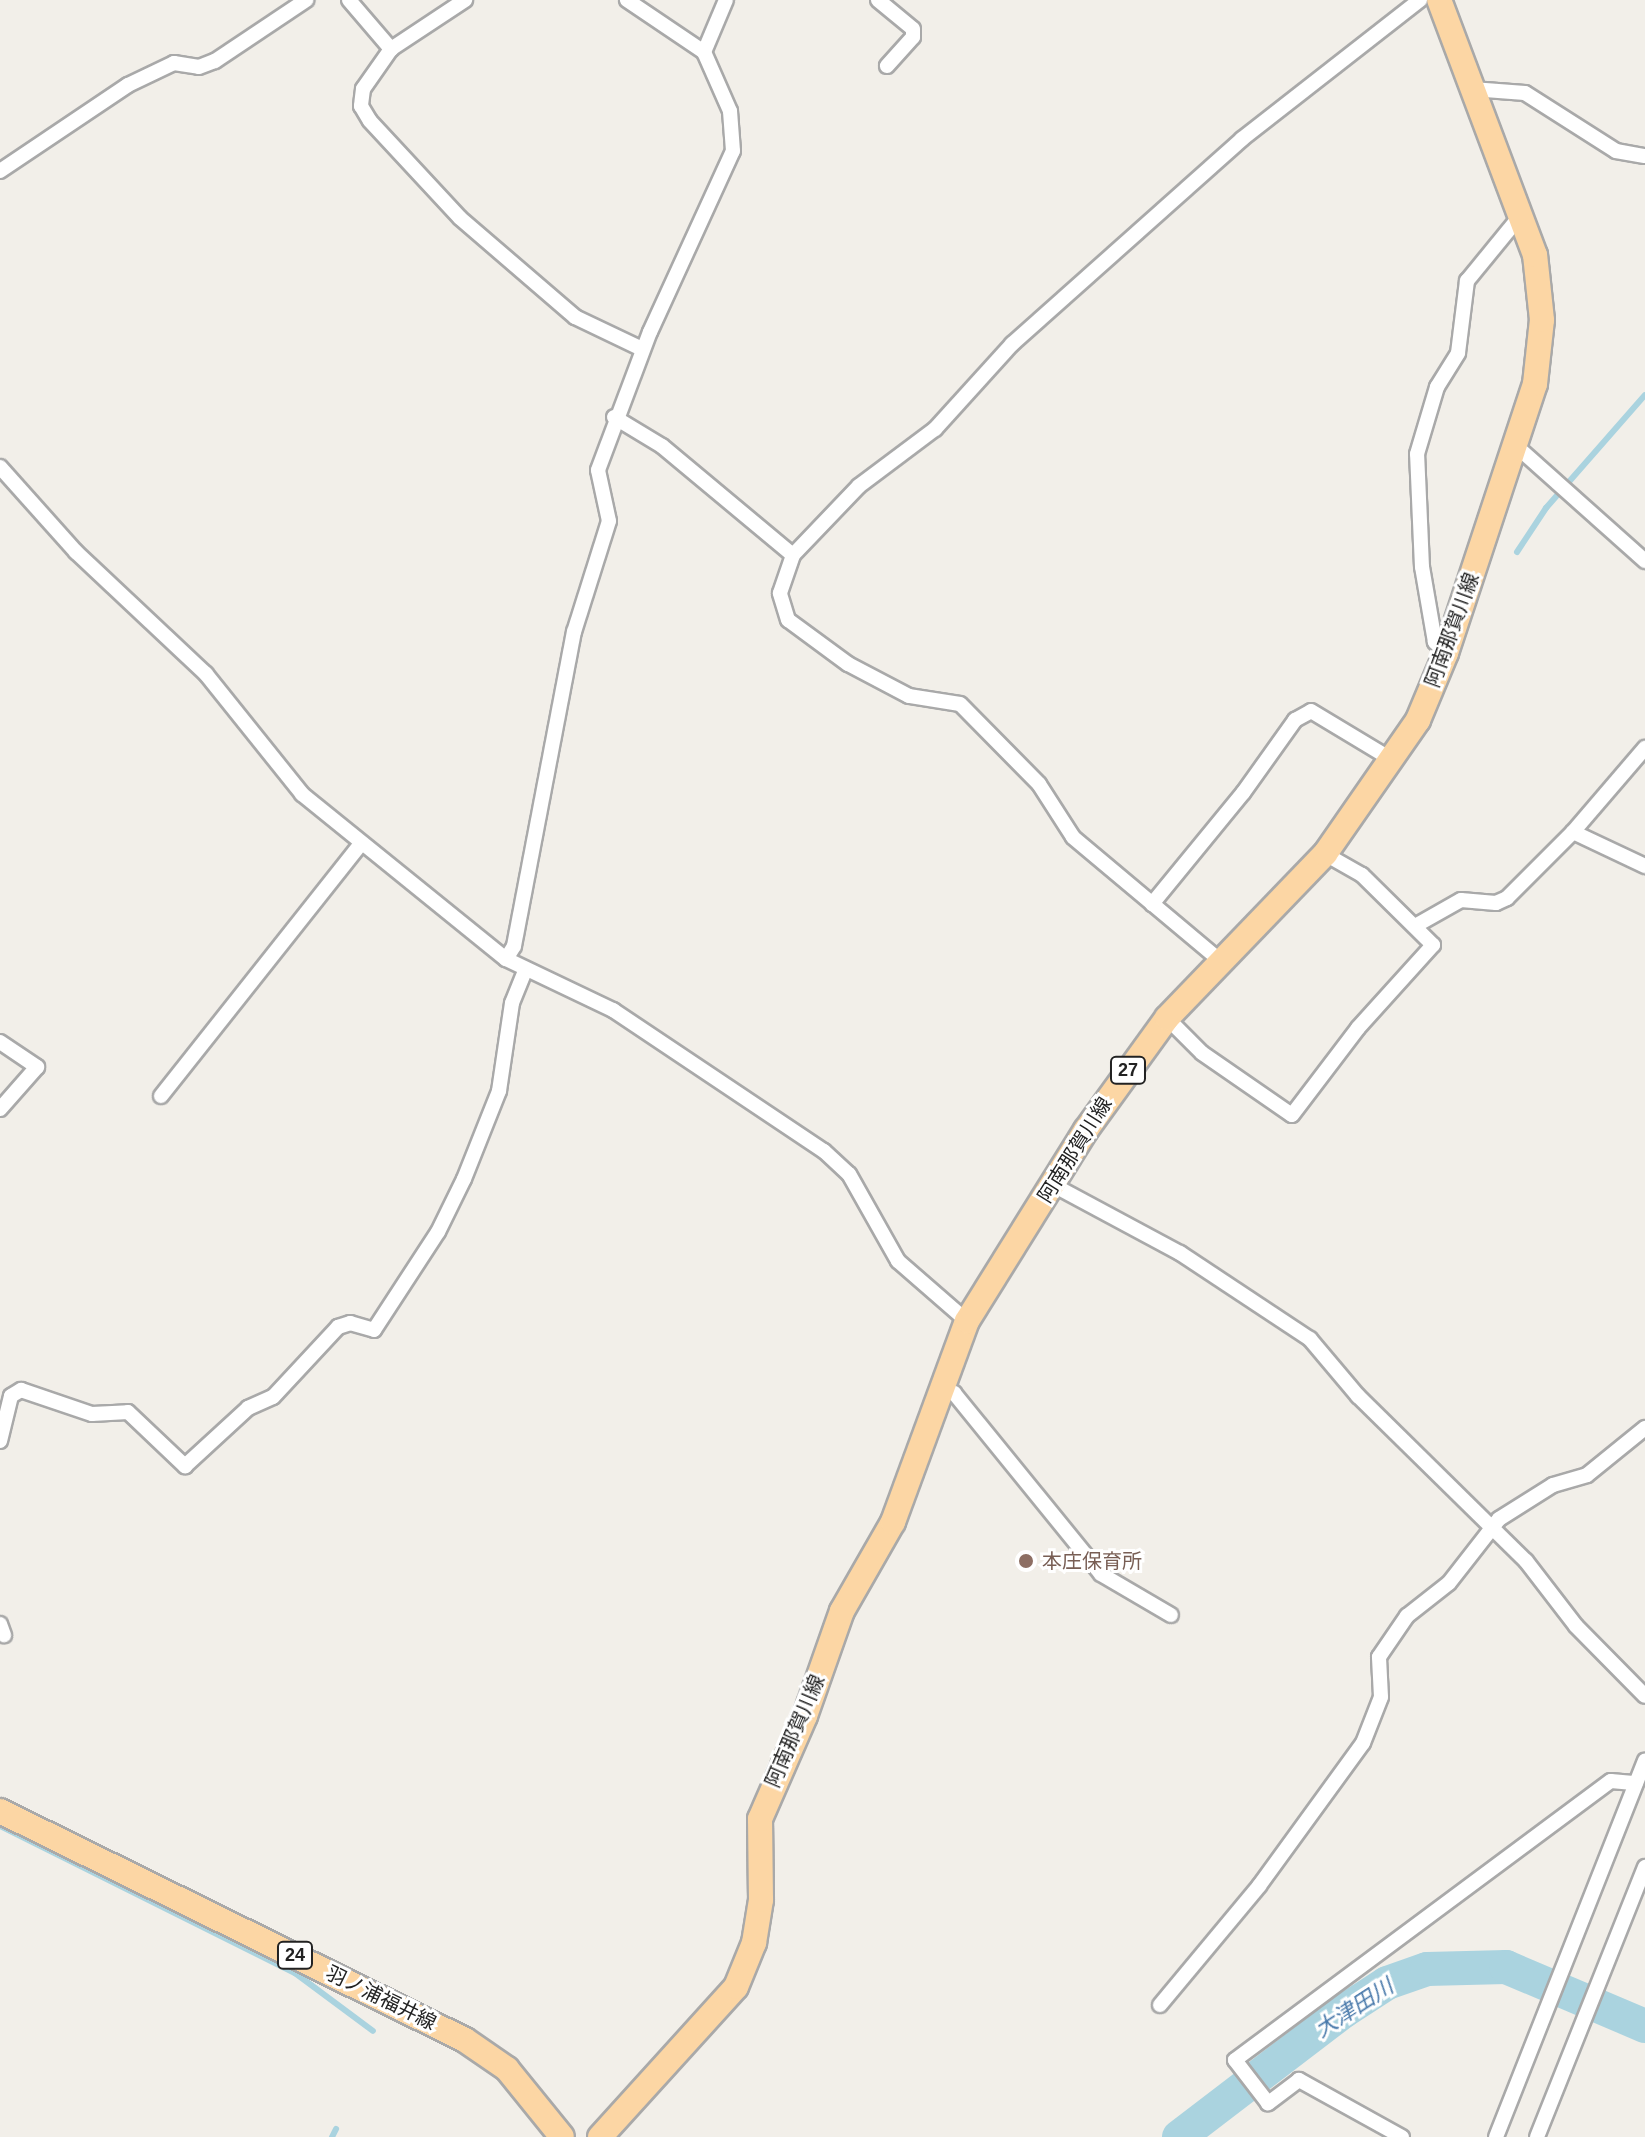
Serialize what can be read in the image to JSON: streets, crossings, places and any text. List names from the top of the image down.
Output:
{
  "streets": {
    "main road": [
      "阿南那賀川線",
      "27",
      "24",
      "羽ノ浦福井線"
    ]
  },
  "water": ["大津田川"],
  "places": ["本庄保育所"]
}
